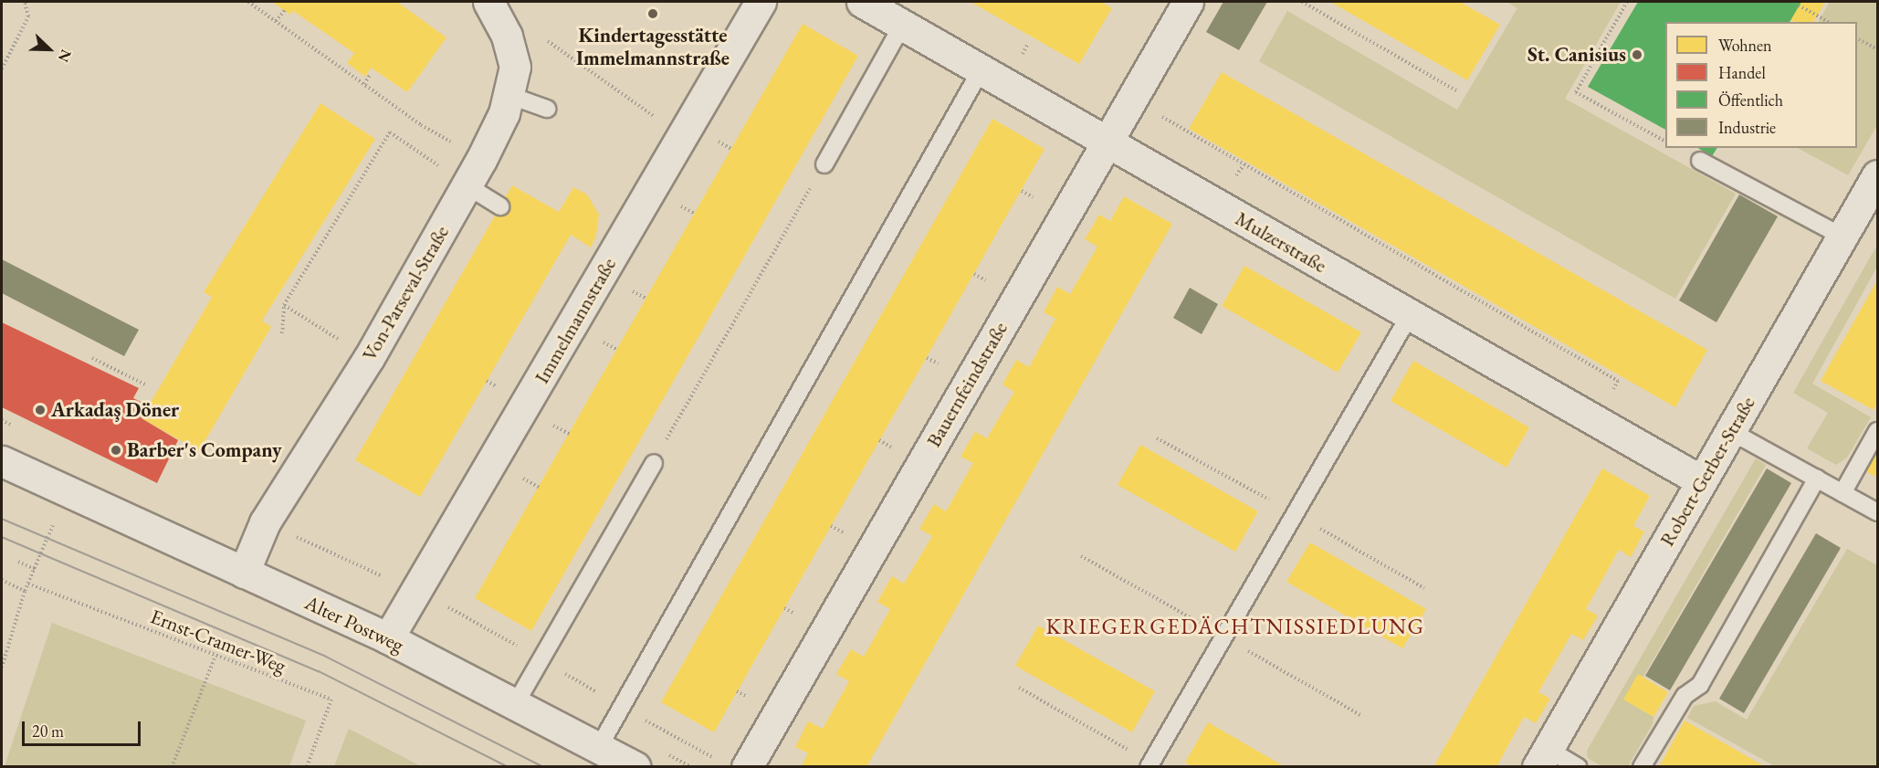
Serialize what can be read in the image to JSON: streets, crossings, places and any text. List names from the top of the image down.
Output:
{
  "streets": {
    "street": [
      "Mulzerstraße",
      "Von-Parseval-Straße",
      "Immelmannstraße",
      "Bauernfeindstraße",
      "Robert-Gerber-Straße",
      "Alter Postweg"
    ],
    "path": ["Ernst-Cramer-Weg"]
  },
  "crossings": [
    ["Mulzerstraße", "Bauernfeindstraße"],
    ["Mulzerstraße", "Robert-Gerber-Straße"],
    ["Von-Parseval-Straße", "Alter Postweg"],
    ["Immelmannstraße", "Alter Postweg"]
  ],
  "districts": ["KRIEGERGEDÄCHTNISSIEDLUNG"],
  "places": [
    "Kindertagesstätte Immelmannstraße",
    "St. Canisius",
    "Arkadaş Döner",
    "Barber's Company"
  ],
  "legend": [
    "Wohnen",
    "Handel",
    "Öffentlich",
    "Industrie"
  ],
  "scale_bar": "20 m",
  "north": "bottom right"
}
